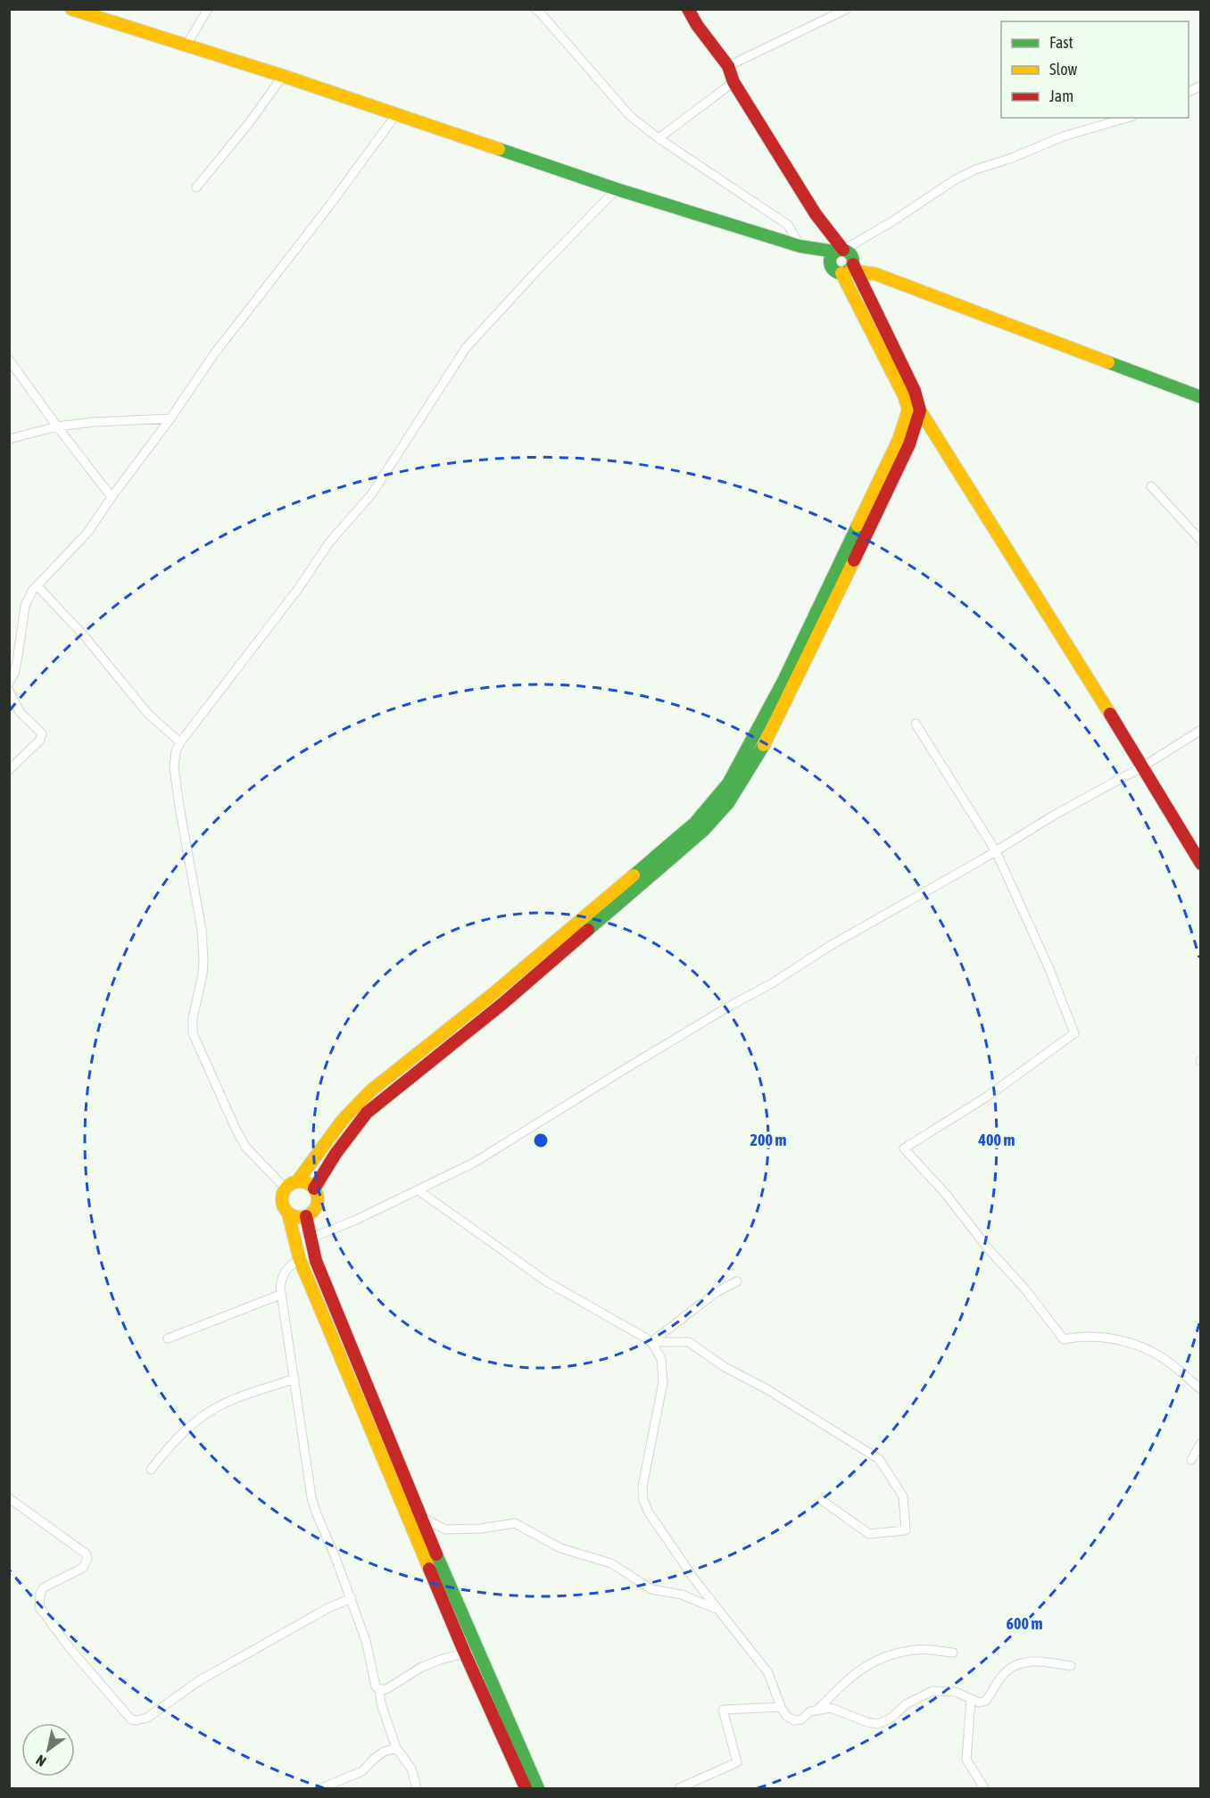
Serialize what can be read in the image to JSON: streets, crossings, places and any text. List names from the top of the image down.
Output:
{
  "legend": ["Fast", "Slow", "Jam"],
  "north": "bottom left",
  "rings": ["200 m", "400 m", "600 m"]
}
